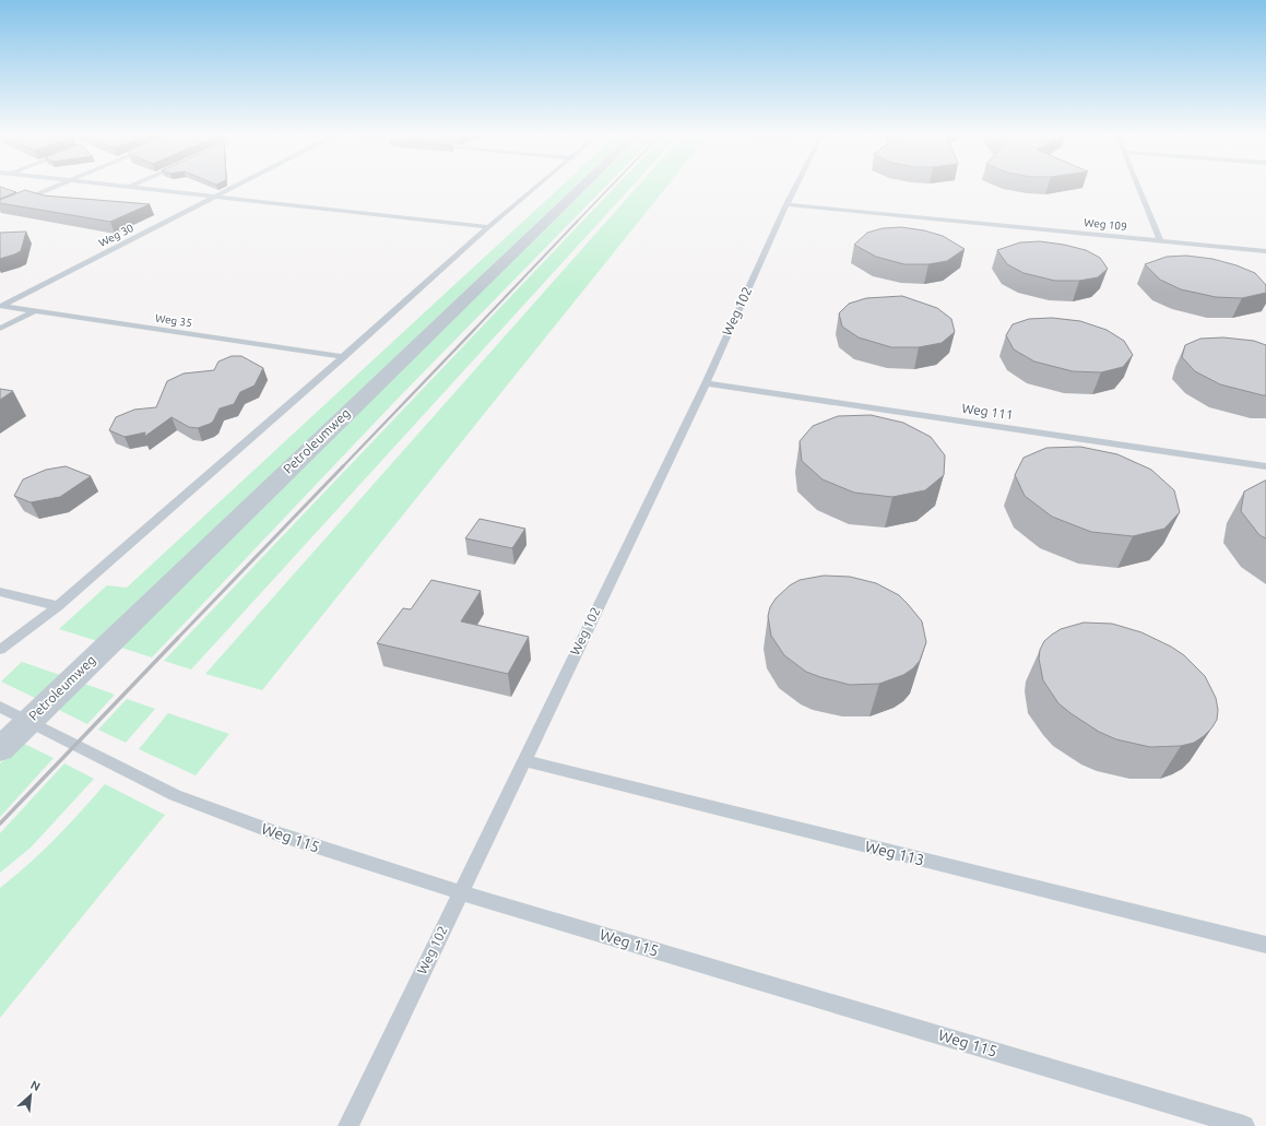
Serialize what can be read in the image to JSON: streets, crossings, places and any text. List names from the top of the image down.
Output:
{
  "streets": {
    "street": ["Petroleumweg"],
    "lane": [
      "Weg 109",
      "Weg 30",
      "Weg 102",
      "Weg 35",
      "Weg 111",
      "Weg 115",
      "Weg 113"
    ]
  },
  "crossings": [
    ["Weg 109", "Weg 102"],
    ["Weg 30", "Weg 35"],
    ["Weg 102", "Weg 111"],
    ["Weg 102", "Weg 115"],
    ["Weg 102", "Weg 113"],
    ["Petroleumweg", "Weg 115"]
  ],
  "north": "top right"
}
